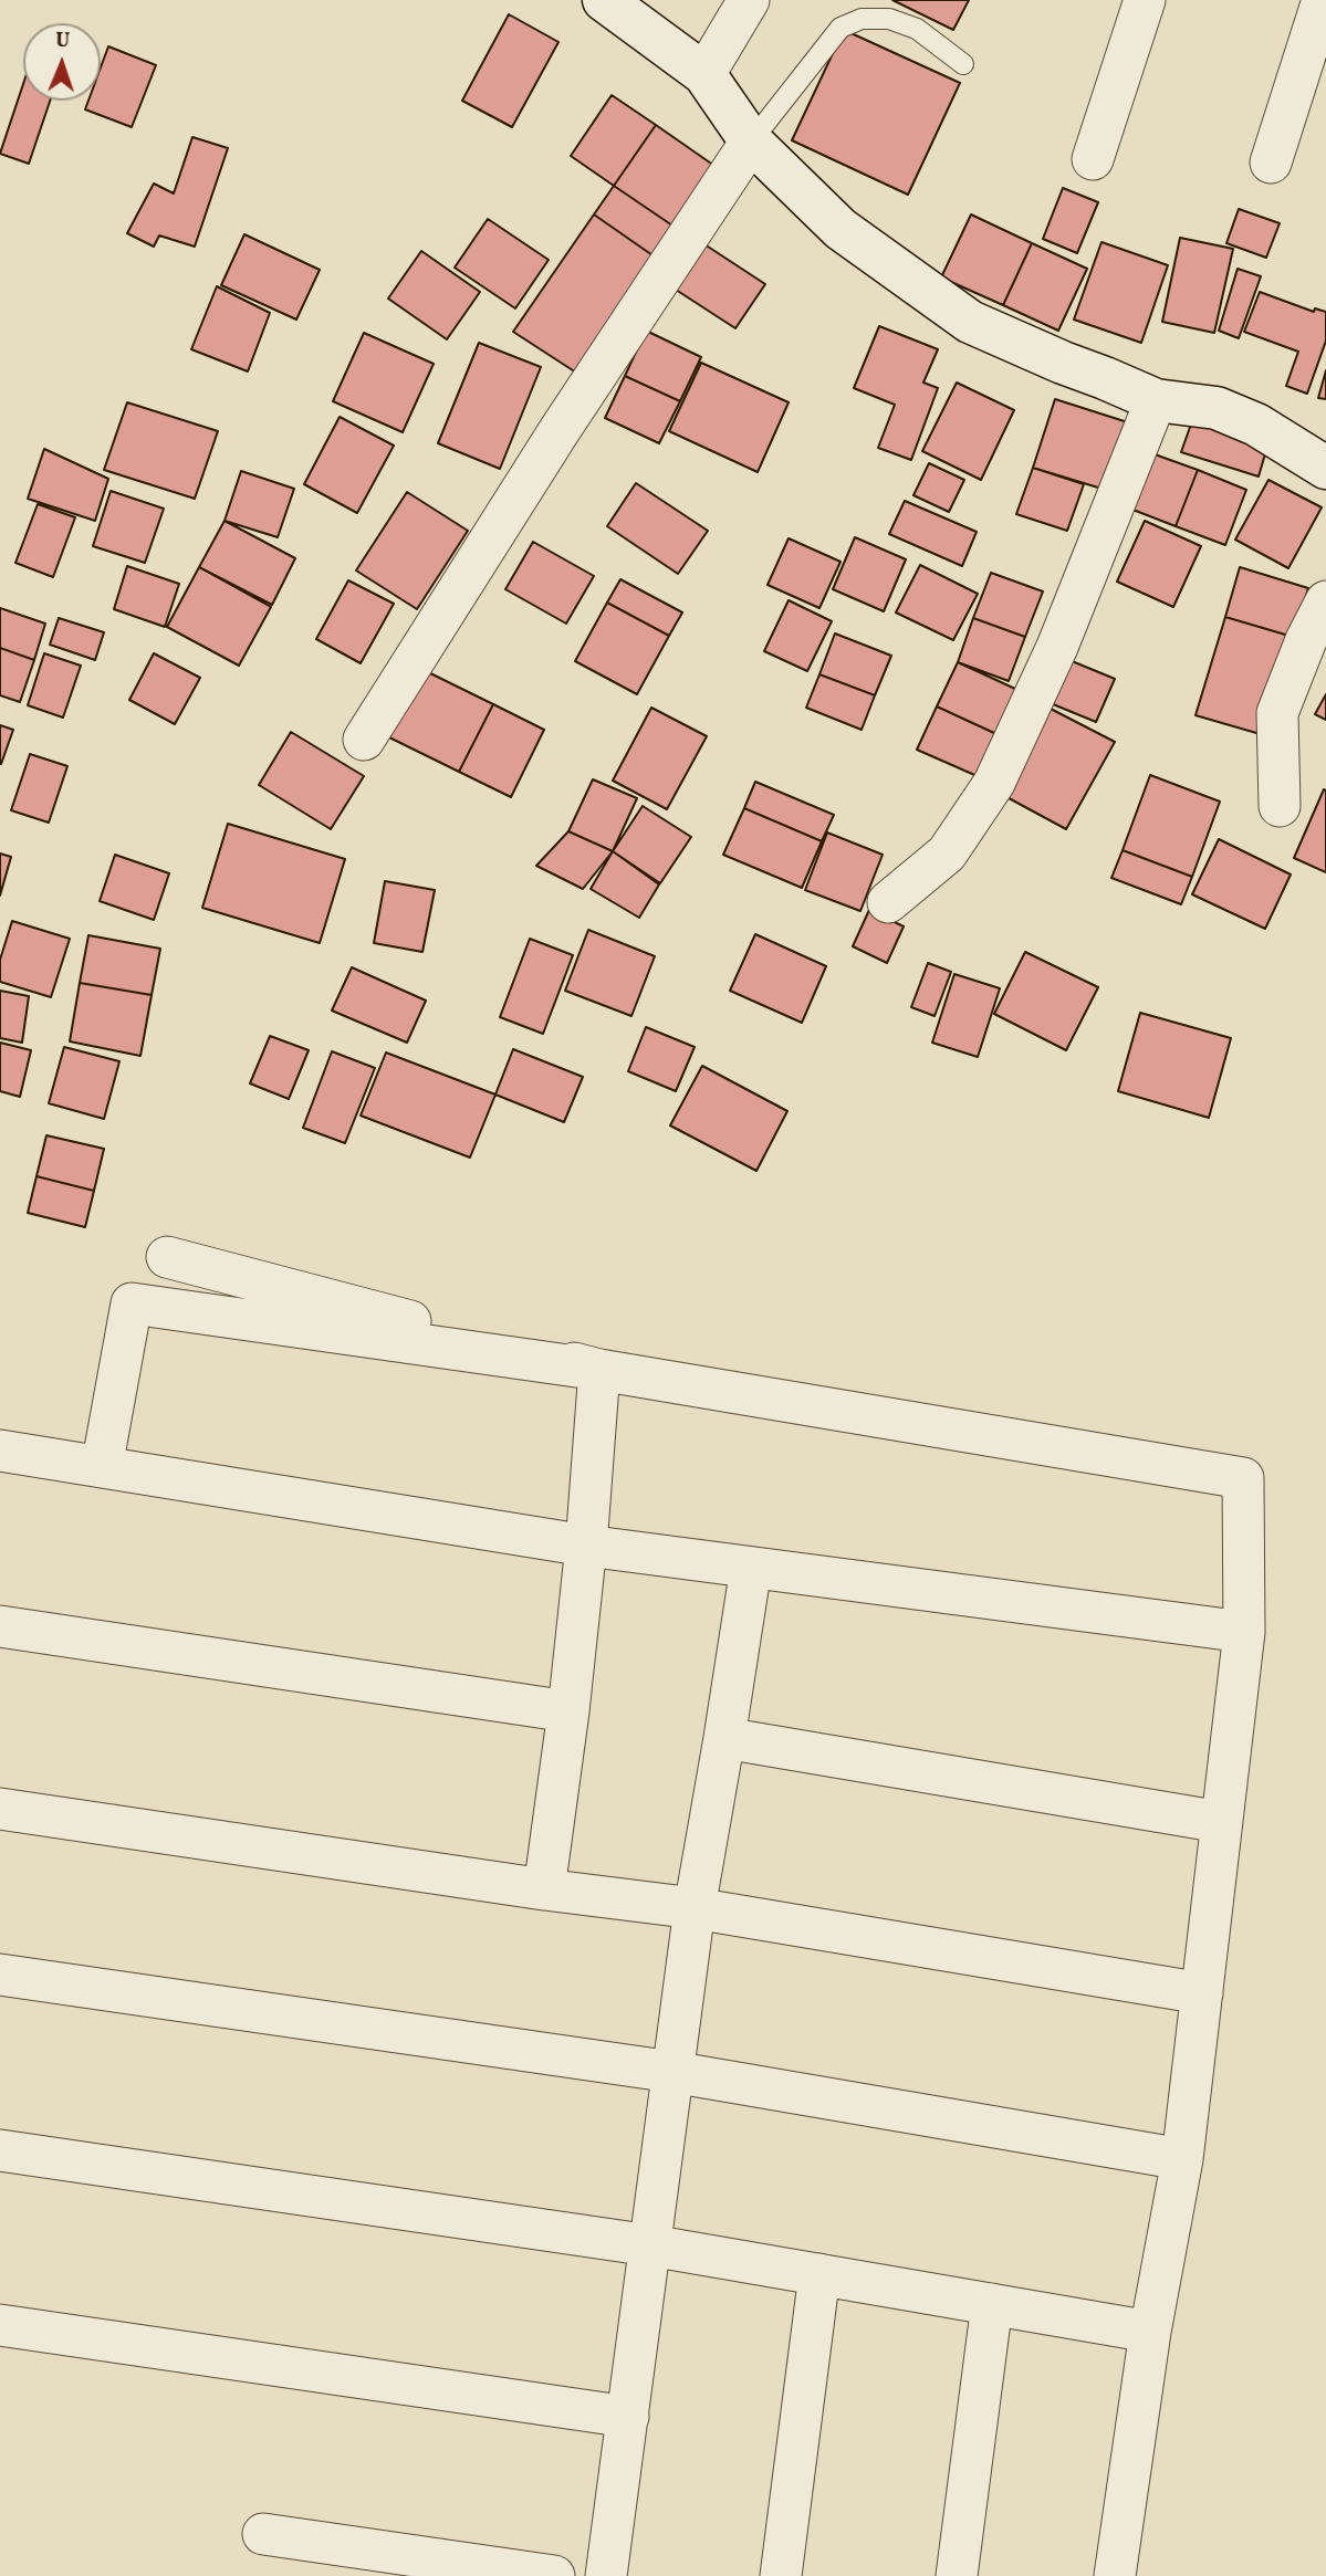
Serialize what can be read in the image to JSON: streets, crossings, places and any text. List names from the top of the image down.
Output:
{
  "north": "top"
}
